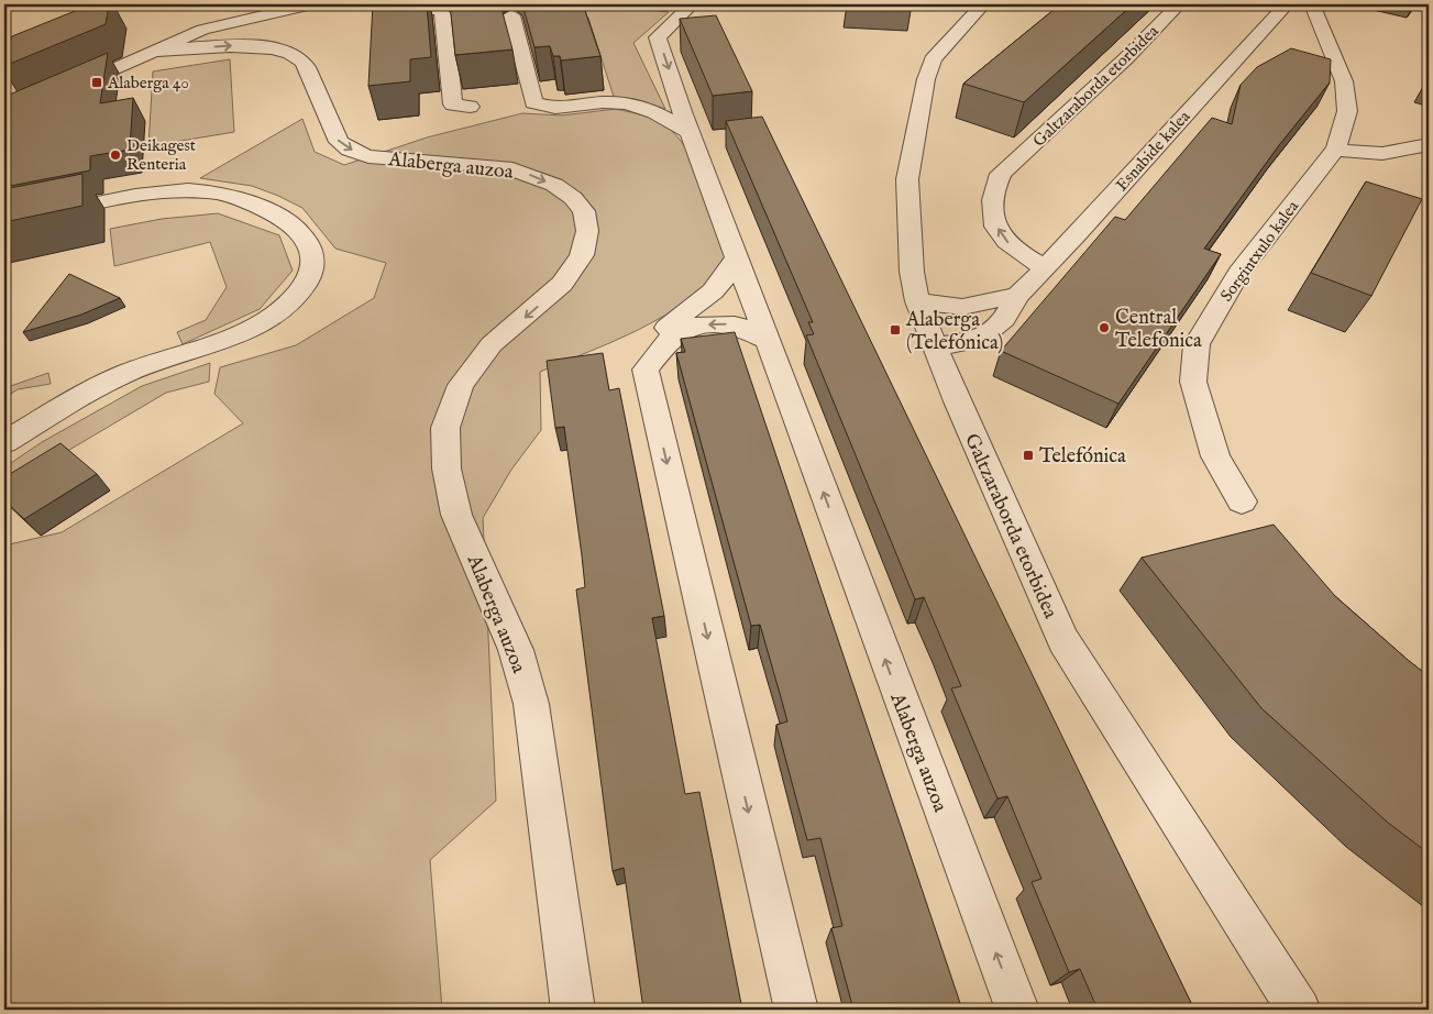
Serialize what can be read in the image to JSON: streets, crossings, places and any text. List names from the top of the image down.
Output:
{
  "streets": {
    "street": [
      "Galtzaraborda etorbidea",
      "Esnabide kalea",
      "Alaberga auzoa",
      "Sorgintxulo kalea"
    ]
  },
  "crossings": [
    ["Galtzaraborda etorbidea", "Esnabide kalea"]
  ],
  "places": {
    "transit": ["Alaberga 40", "Alaberga (Telefónica)", "Telefónica"],
    "other": ["Deikagest Renteria", "Central Telefonica"]
  }
}
